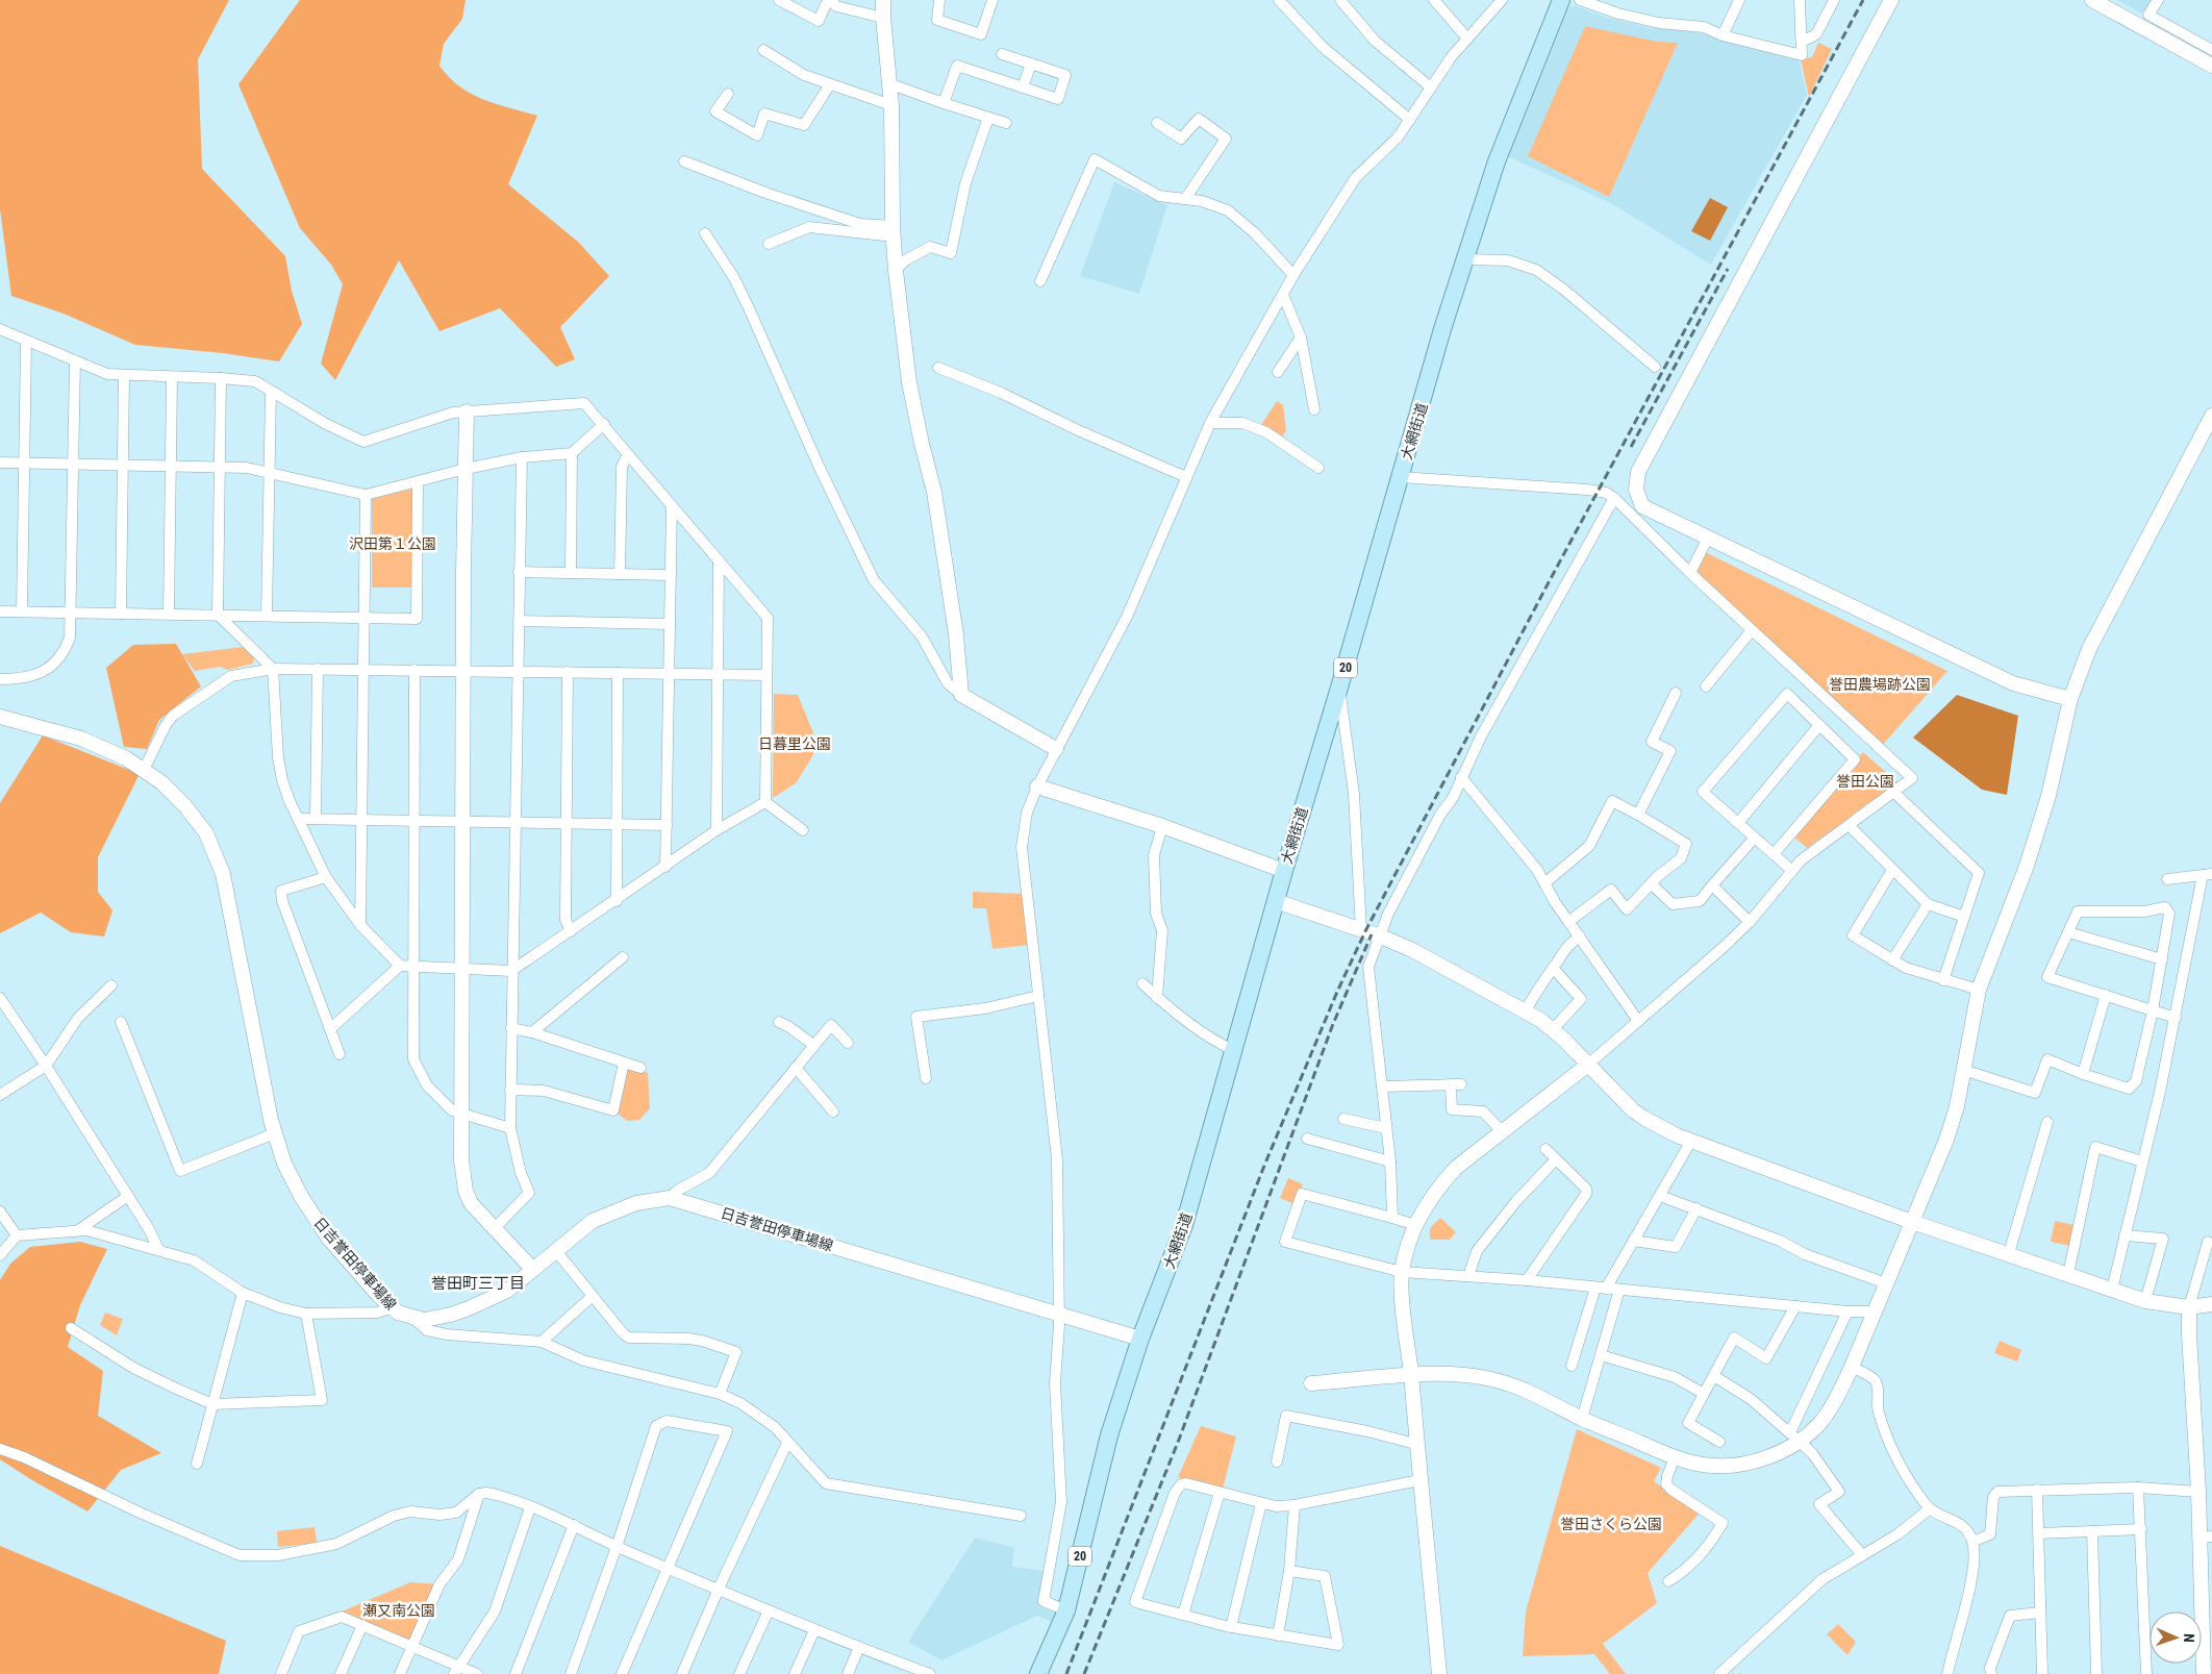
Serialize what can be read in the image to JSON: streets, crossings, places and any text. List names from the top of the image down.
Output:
{
  "streets": {
    "main road": ["大網街道", "20"],
    "street": ["日吉誉田停車場線"]
  },
  "crossings": [
    ["大網街道", "日吉誉田停車場線"]
  ],
  "districts": ["誉田町三丁目"],
  "parks": [
    "沢田第１公園",
    "誉田農場跡公園",
    "日暮里公園",
    "誉田公園",
    "誉田さくら公園",
    "瀬又南公園"
  ],
  "north": "right"
}
